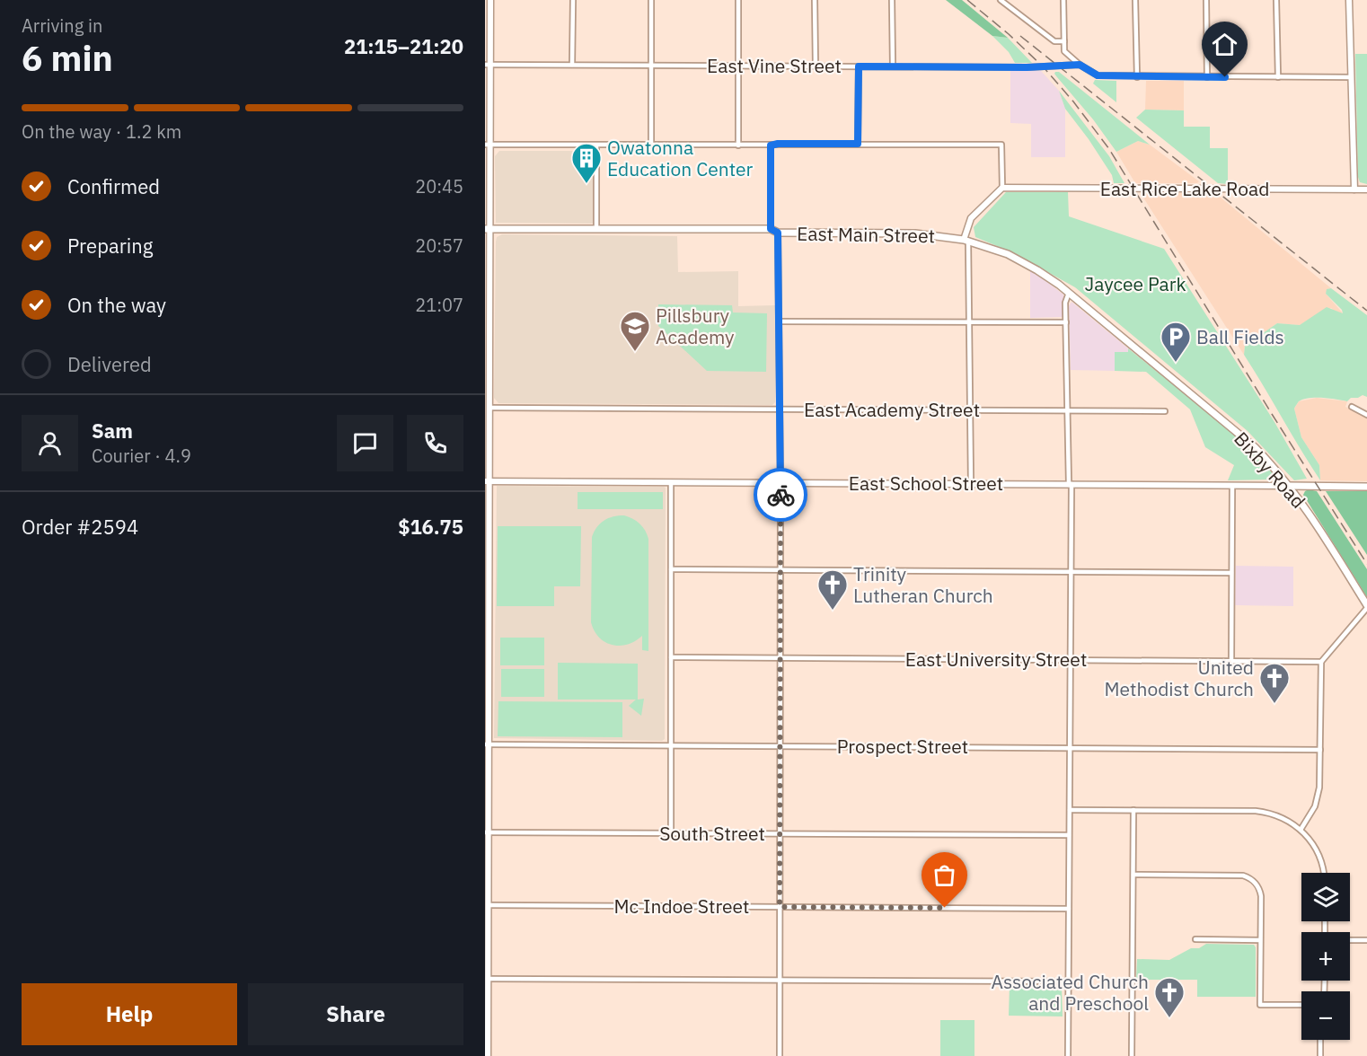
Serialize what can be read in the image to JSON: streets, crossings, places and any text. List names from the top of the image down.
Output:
{
  "streets": {
    "main road": ["East Main Street", "Bixby Road", "East School Street"],
    "street": [
      "East Vine Street",
      "East Rice Lake Road",
      "East Academy Street",
      "East University Street",
      "Prospect Street",
      "South Street",
      "Mc Indoe Street"
    ]
  },
  "crossings": [
    ["East Main Street", "Bixby Road"],
    ["Bixby Road", "East School Street"]
  ],
  "parks": ["Jaycee Park"],
  "places": {
    "building": ["Owatonna Education Center"],
    "school or university": ["Pillsbury Academy"],
    "parking": ["Ball Fields"],
    "church": ["Trinity Lutheran Church", "United Methodist Church", "Associated Church and Preschool"]
  },
  "page": {
    "heading": ["6 min", "Arriving in", "21:15–21:20"],
    "panel": [
      "Sam",
      "Courier · 4.9",
      "Order #2594",
      "$16.75"
    ],
    "bar": "On the way · 1.2 km",
    "list": [
      ["Confirmed", "20:45"],
      ["Preparing", "20:57"],
      ["On the way", "21:07"],
      "Delivered"
    ],
    "map_buttons": ["+", "−"],
    "buttons": ["Help", "Share"]
  }
}
